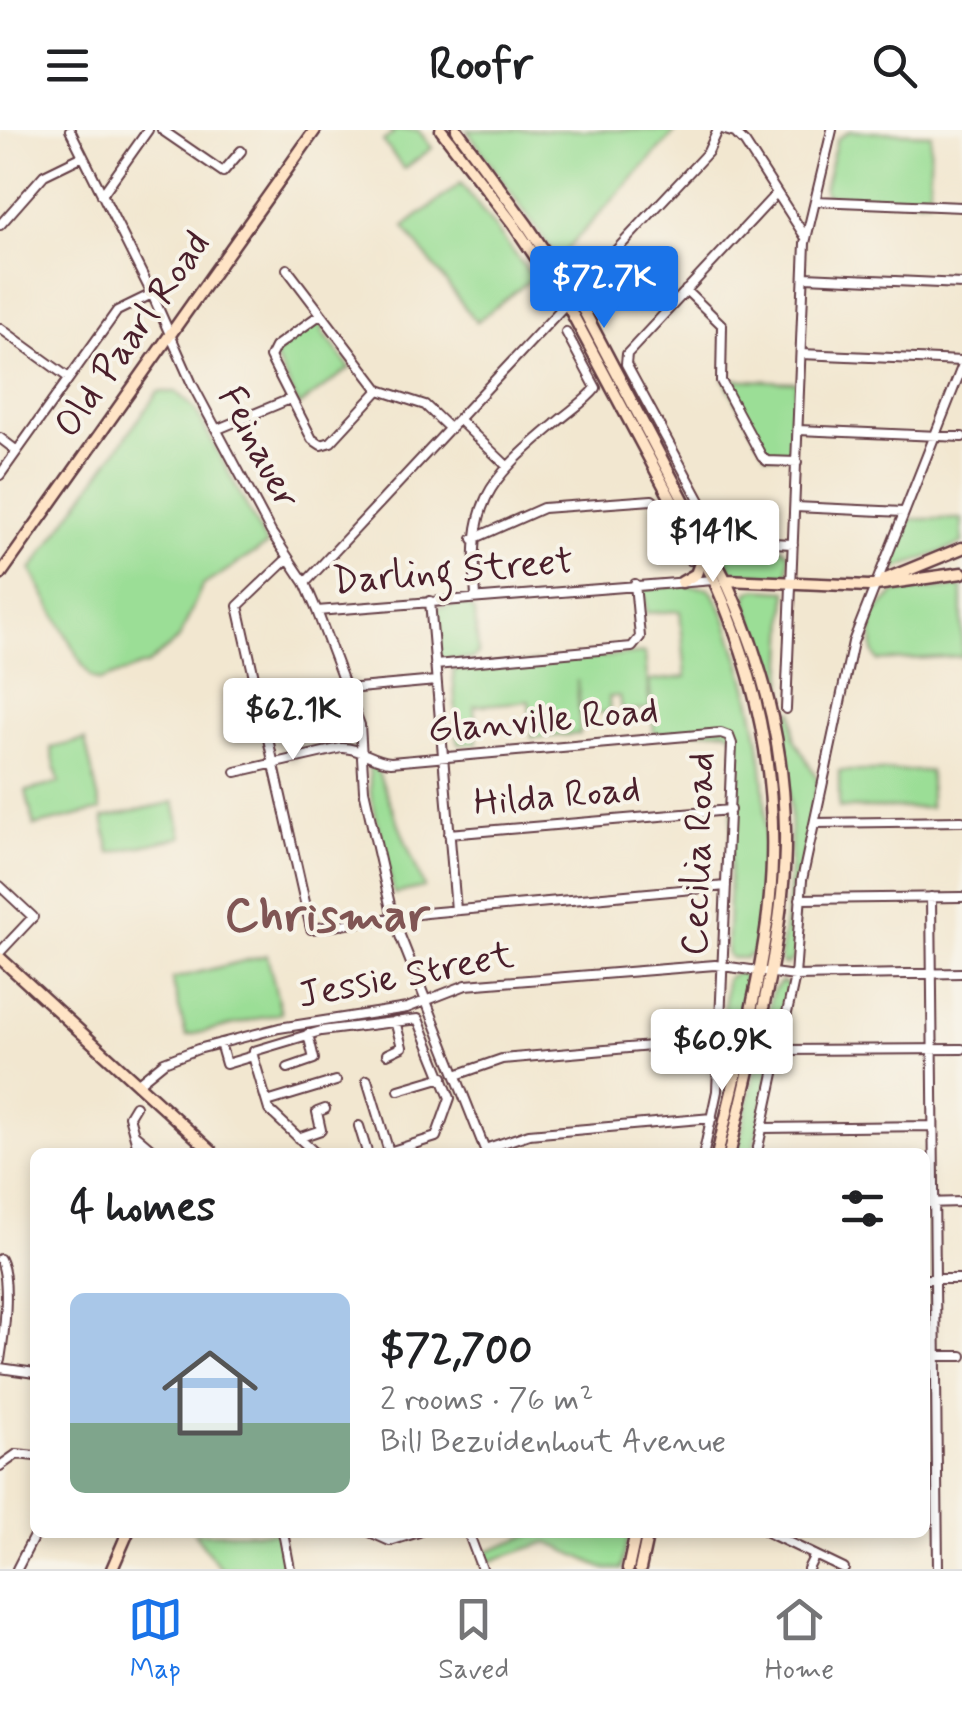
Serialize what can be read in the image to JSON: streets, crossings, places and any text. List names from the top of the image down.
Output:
{
  "streets": {
    "main road": ["Old Paarl Road"],
    "street": [
      "Feinauer",
      "Darling Street",
      "Glanville Road",
      "Hilda Road",
      "Cecilia Road",
      "Jessie Street"
    ]
  },
  "crossings": [
    ["Old Paarl Road", "Feinauer"],
    ["Feinauer", "Darling Street"],
    ["Feinauer", "Glanville Road"],
    ["Feinauer", "Jessie Street"],
    ["Glanville Road", "Cecilia Road"],
    ["Hilda Road", "Cecilia Road"],
    ["Cecilia Road", "Jessie Street"]
  ],
  "districts": ["Chrismar"],
  "page": {
    "header": "Roofr",
    "price": [
      "$72.7K",
      "$141K",
      "$62.1K",
      "$60.9K"
    ],
    "heading": "4 homes",
    "list": [
      {
        "name": "$72,700",
        "note": "2 rooms · 76 m² · Bill Bezuidenhout Avenue"
      }
    ],
    "tabs": ["Map", "Saved", "Home"]
  }
}
